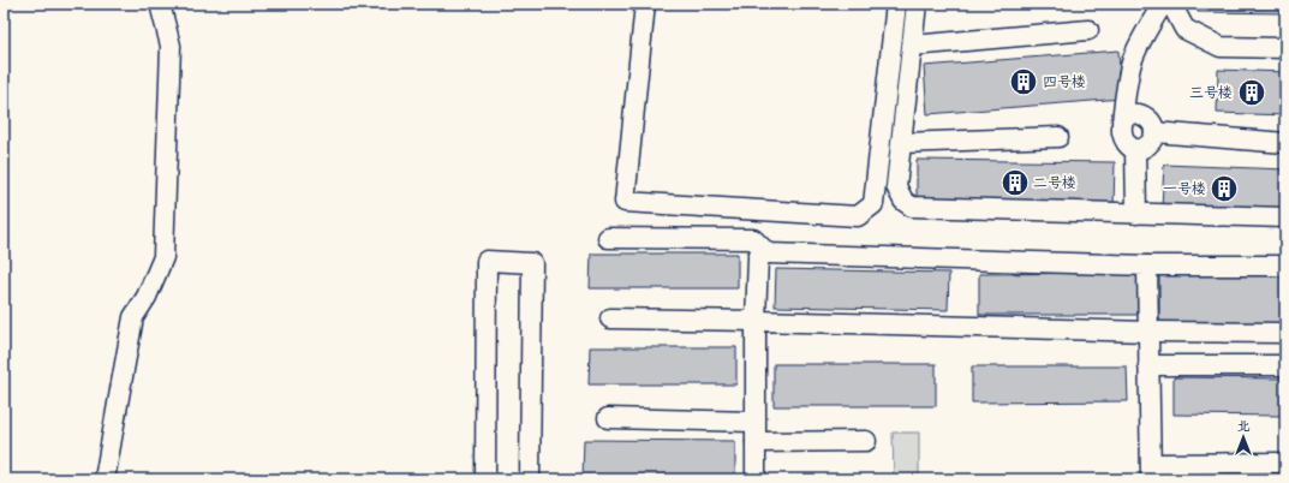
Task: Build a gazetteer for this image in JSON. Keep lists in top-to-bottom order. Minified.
{"places":{"building":["四号楼","三号楼","二号楼","一号楼"]},"north":"top"}
